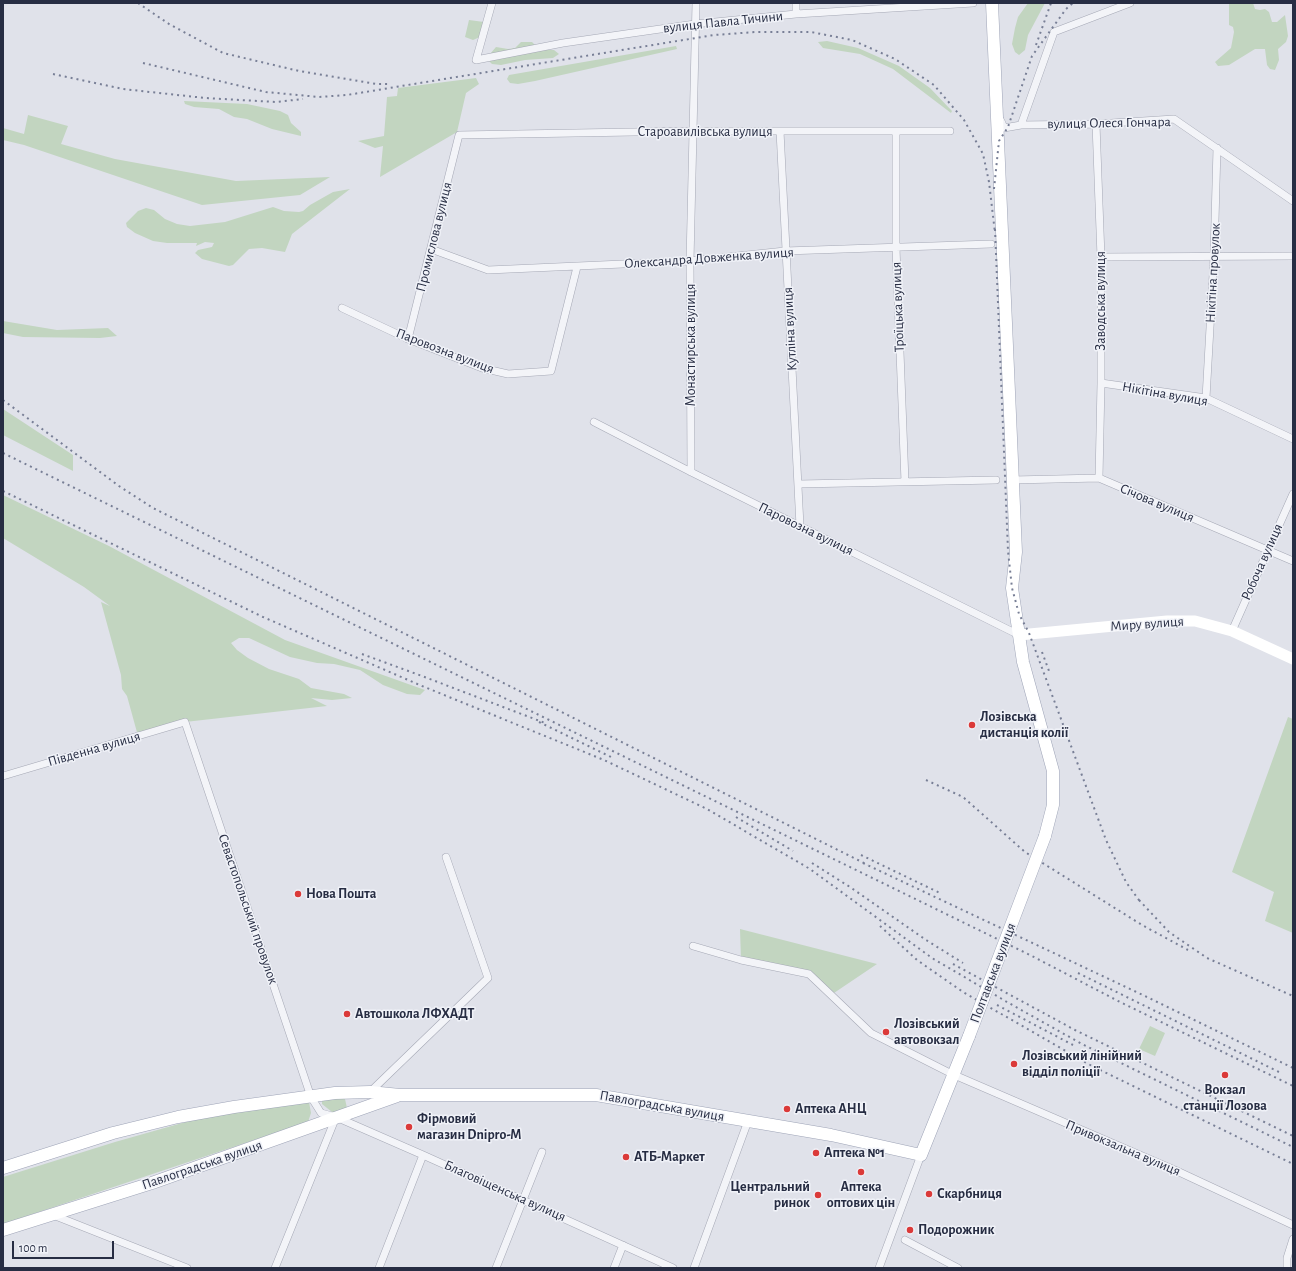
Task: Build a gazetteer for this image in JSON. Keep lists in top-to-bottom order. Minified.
{"streets":{"main road":["Миру вулиця","Полтавська вулиця","Павлоградська вулиця"],"street":["вулиця Павла Тичини","вулиця Олеся Гончара","Староавилівська вулиця","Промислова вулиця","Олександра Довженка вулиця","Нікітіна провулок","Заводська вулиця","Троїцька вулиця","Кутліна вулиця","Монастирська вулиця","Паровозна вулиця","Нікітіна вулиця","Січова вулиця","Робоча вулиця","Південна вулиця","Севастопольський провулок","Привокзальна вулиця","Благовіщенська вулиця"]},"crossings":[["вулиця Павла Тичини","Монастирська вулиця"],["вулиця Олеся Гончара","Нікітіна провулок"],["вулиця Олеся Гончара","Заводська вулиця"],["Староавилівська вулиця","Промислова вулиця"],["Староавилівська вулиця","Троїцька вулиця"],["Староавилівська вулиця","Кутліна вулиця"],["Староавилівська вулиця","Монастирська вулиця"],["Промислова вулиця","Олександра Довженка вулиця"],["Промислова вулиця","Паровозна вулиця"],["Олександра Довженка вулиця","Троїцька вулиця"],["Олександра Довженка вулиця","Кутліна вулиця"],["Олександра Довженка вулиця","Монастирська вулиця"],["Олександра Довженка вулиця","Паровозна вулиця"],["Нікітіна провулок","Нікітіна вулиця"],["Заводська вулиця","Нікітіна вулиця"],["Заводська вулиця","Січова вулиця"],["Кутліна вулиця","Паровозна вулиця"],["Монастирська вулиця","Паровозна вулиця"],["Паровозна вулиця","Миру вулиця"],["Паровозна вулиця","Полтавська вулиця"],["Січова вулиця","Робоча вулиця"],["Січова вулиця","Полтавська вулиця"],["Робоча вулиця","Миру вулиця"],["Миру вулиця","Полтавська вулиця"],["Південна вулиця","Севастопольський провулок"],["Севастопольський провулок","Павлоградська вулиця"],["Севастопольський провулок","Благовіщенська вулиця"],["Полтавська вулиця","Павлоградська вулиця"],["Полтавська вулиця","Привокзальна вулиця"],["Павлоградська вулиця","Благовіщенська вулиця"]],"places":["Лозівська дистанція колії","Нова Пошта","Автошкола ЛФХАДТ","Лозівський автовокзал","Лозівський лінійний відділ поліції","Вокзал станції Лозова","Аптека АНЦ","Фірмовий магазин Dnipro-M","Аптека №1","АТБ-Маркет","Аптека оптових цін","Скарбниця","Центральний ринок","Подорожник"],"scale_bar":"100 m"}
